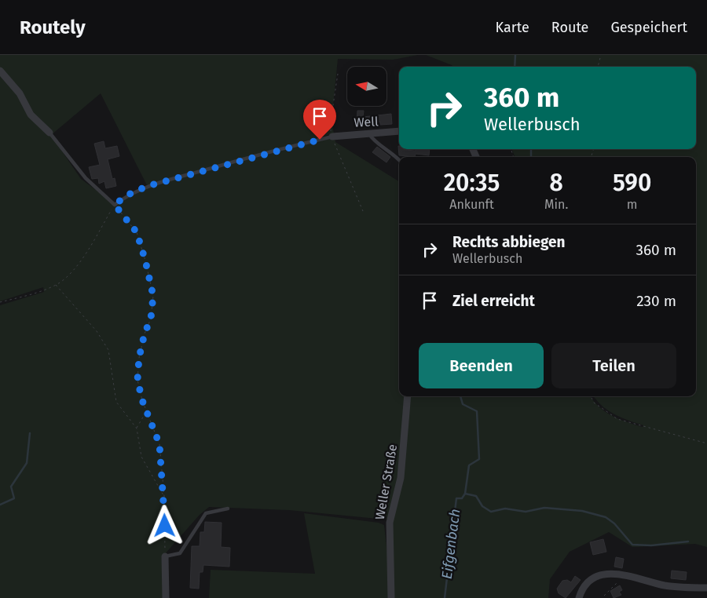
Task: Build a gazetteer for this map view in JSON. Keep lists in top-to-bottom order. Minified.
{"streets":{"street":["Well","Weller Straße"]},"water":["Eifgenbach"],"north":"left","page":{"header":"Routely","nav":["Karte","Route","Gespeichert"],"turn":["360 m","Wellerbusch"],"eta":["20:35","Ankunft","8","Min.","590","m"],"list":[{"name":"Rechts abbiegen","note":"Wellerbusch","value":"360 m"},{"name":"Ziel erreicht","value":"230 m"}],"buttons":["Beenden","Teilen"]}}
